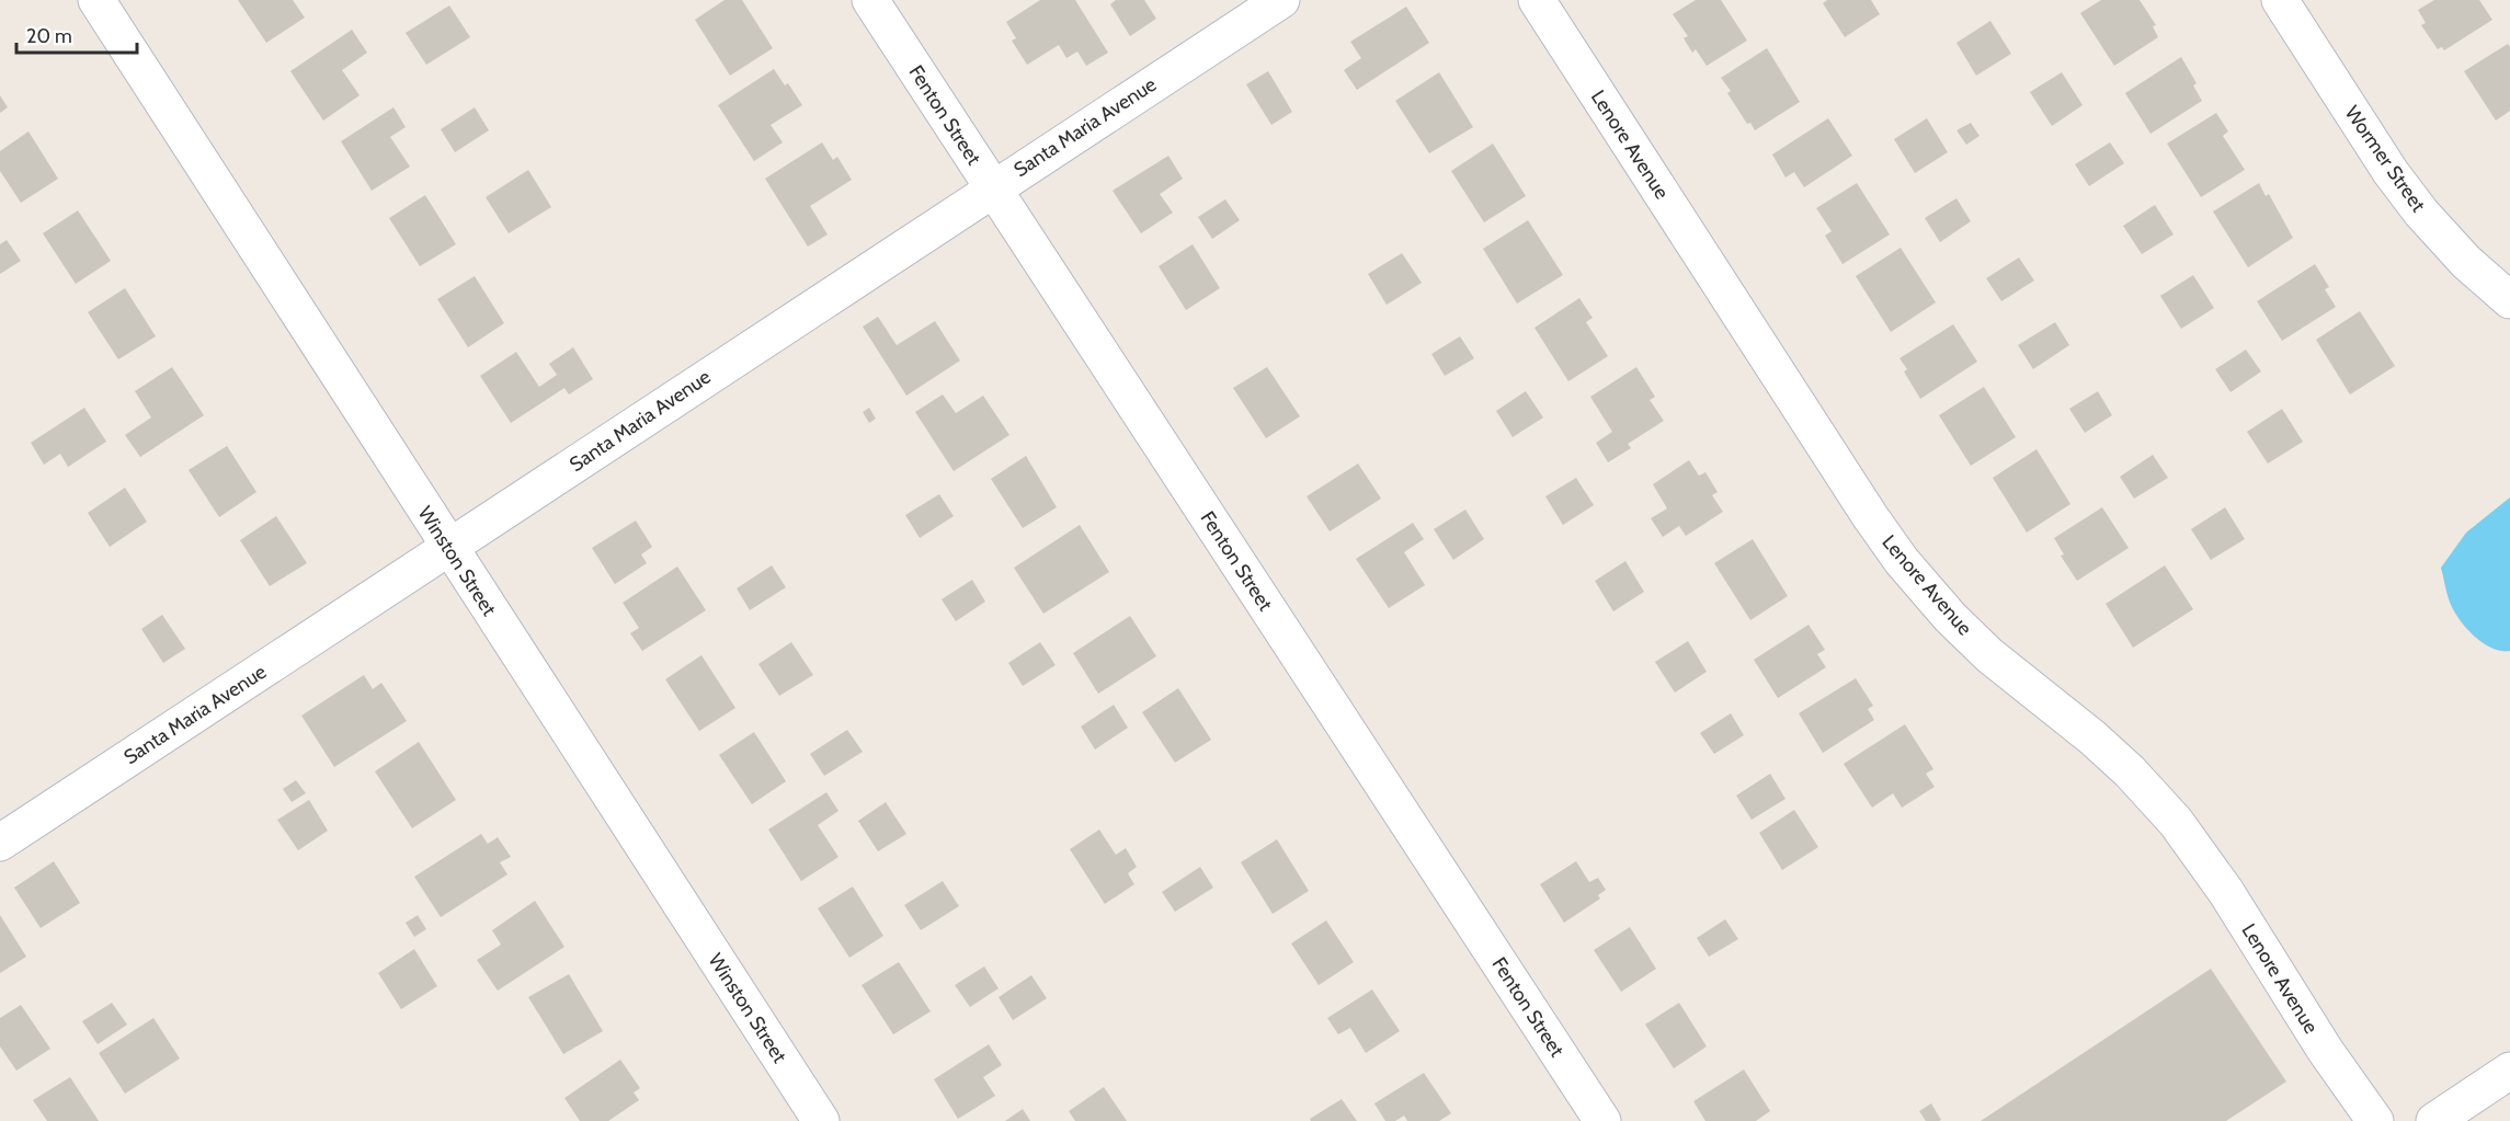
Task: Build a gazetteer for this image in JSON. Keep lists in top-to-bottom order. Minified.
{"streets":{"street":["Fenton Street","Santa Maria Avenue","Lenore Avenue","Wormer Street","Winston Street"]},"crossings":[["Fenton Street","Santa Maria Avenue"],["Santa Maria Avenue","Winston Street"]],"scale_bar":"20 m"}
